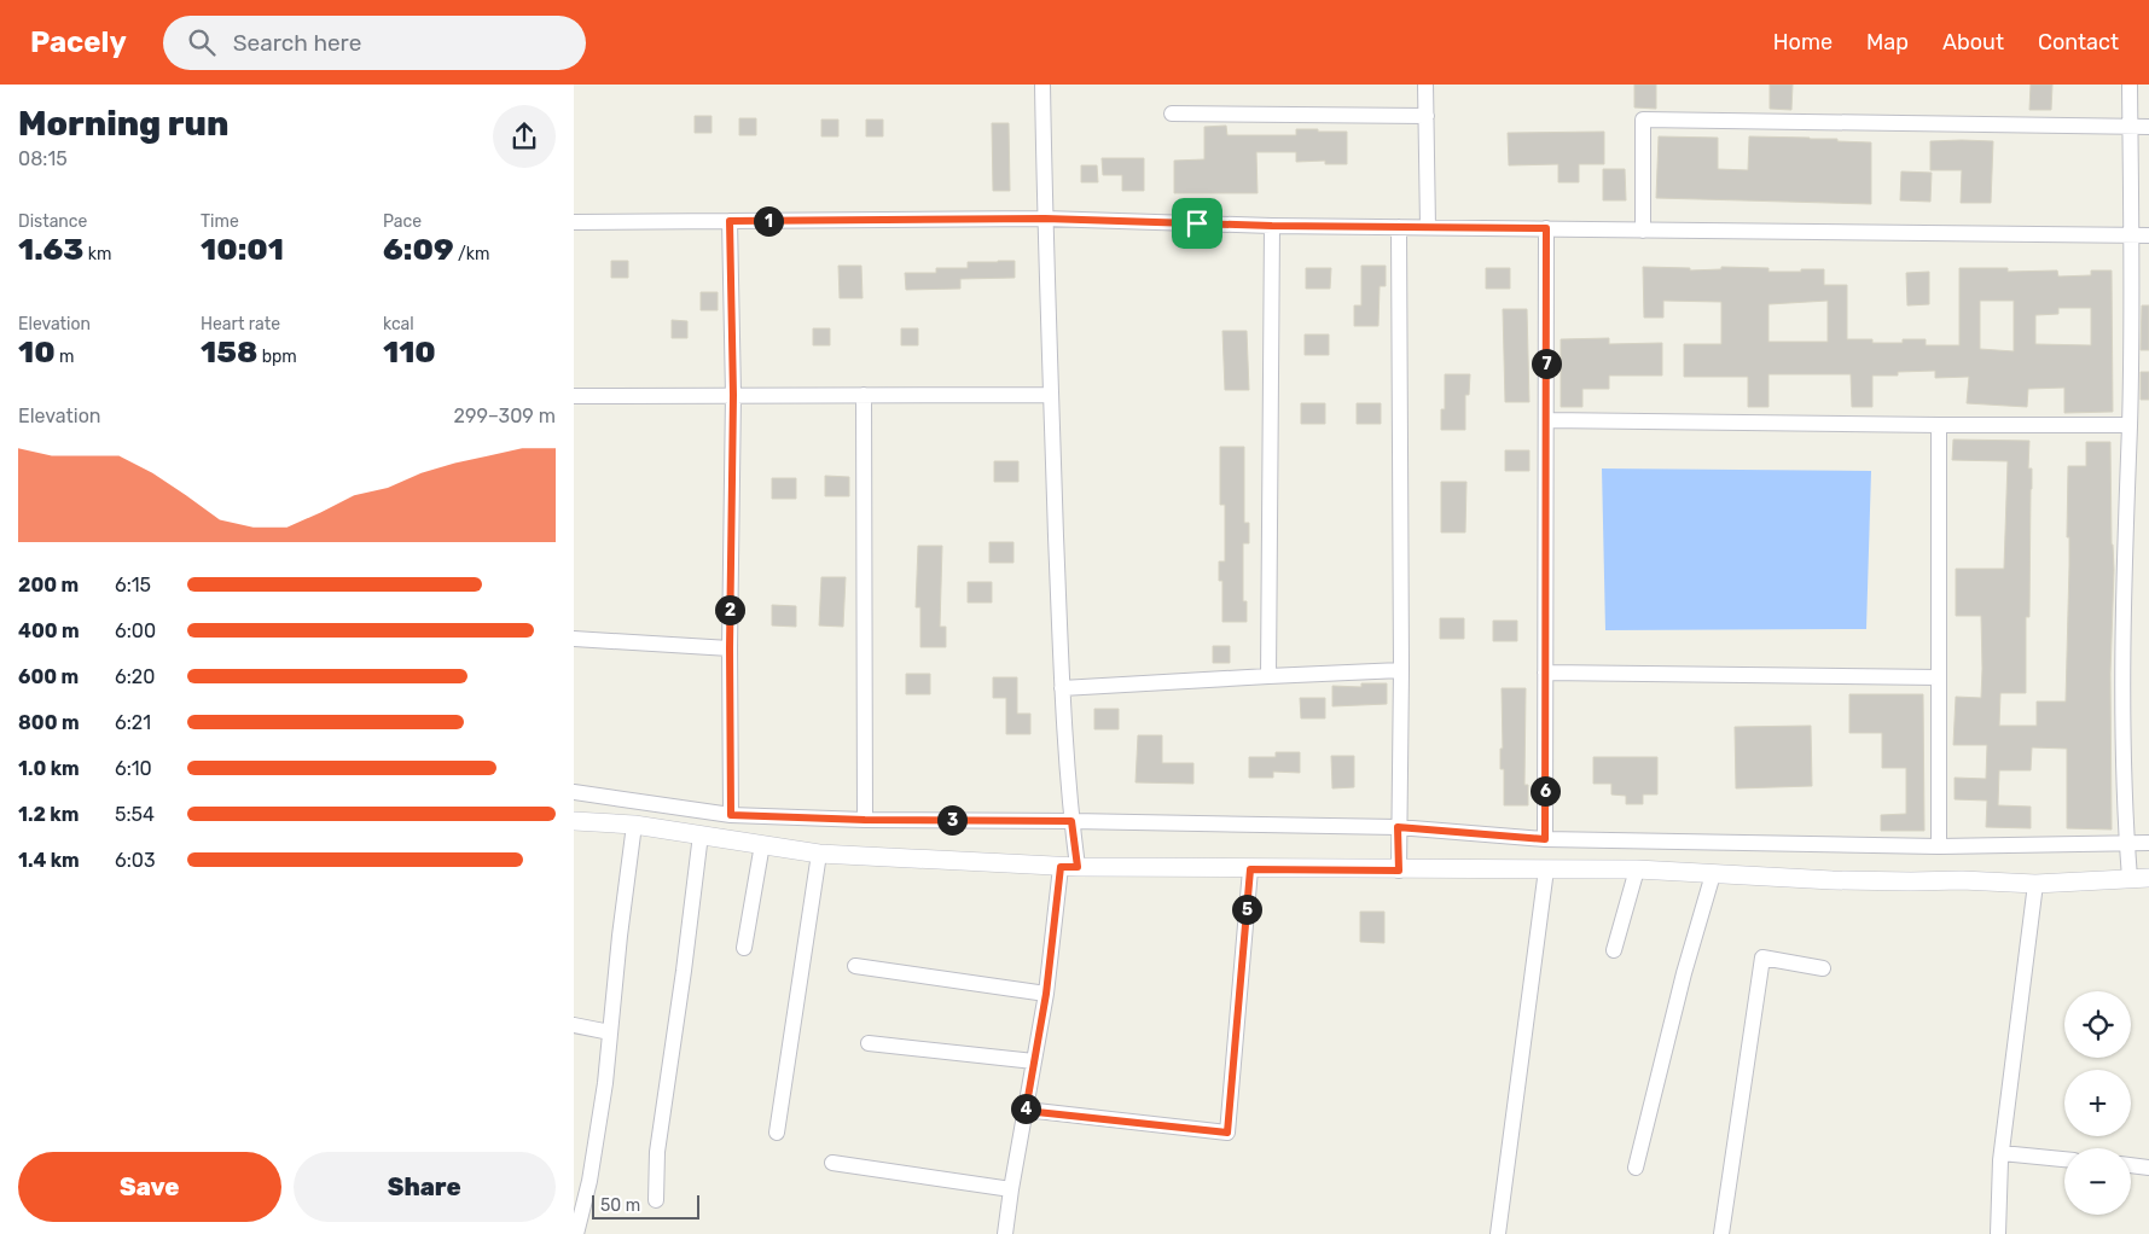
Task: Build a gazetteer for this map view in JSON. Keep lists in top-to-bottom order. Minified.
{"scale_bar":"50 m","page":{"header":"Pacely","search":"Search here","nav":["Home","Map","About","Contact"],"heading":["Morning run","08:15"],"stats":[["Distance","1.63 km"],["Time","10:01"],["Pace","6:09 /km"],["Elevation","10 m"],["Heart rate","158 bpm"],["kcal","110"]],"pins":["1","7","2","6","3","5","4"],"chart":["Elevation","299–309 m"],"list":[{"name":"200 m","note":"6:15"},{"name":"400 m","note":"6:00"},{"name":"600 m","note":"6:20"},{"name":"800 m","note":"6:21"},{"name":"1.0 km","note":"6:10"},{"name":"1.2 km","note":"5:54"},{"name":"1.4 km","note":"6:03"}],"map_buttons":["+","−"],"buttons":["Save","Share"],"scale":"50 m"}}
